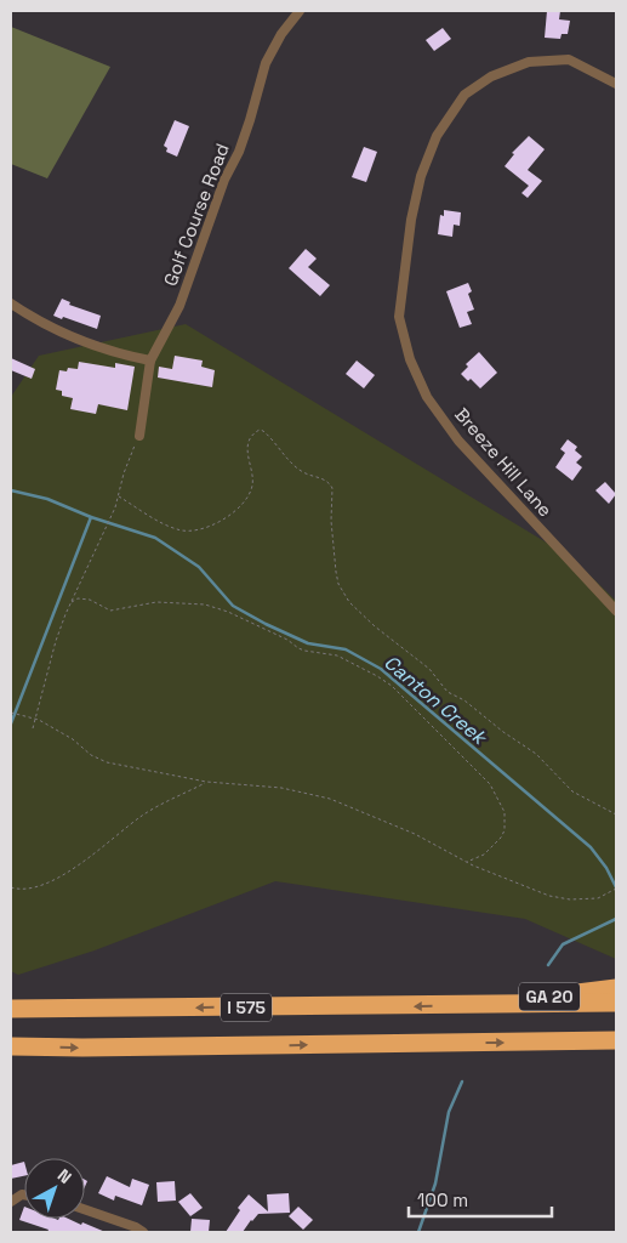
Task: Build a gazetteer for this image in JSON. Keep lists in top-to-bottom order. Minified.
{"streets":{"highway":["GA 20","I 575"],"street":["Golf Course Road","Breeze Hill Lane"]},"crossings":[["GA 20","I 575"]],"water":["Canton Creek"],"scale_bar":"100 m","north":"top right"}
